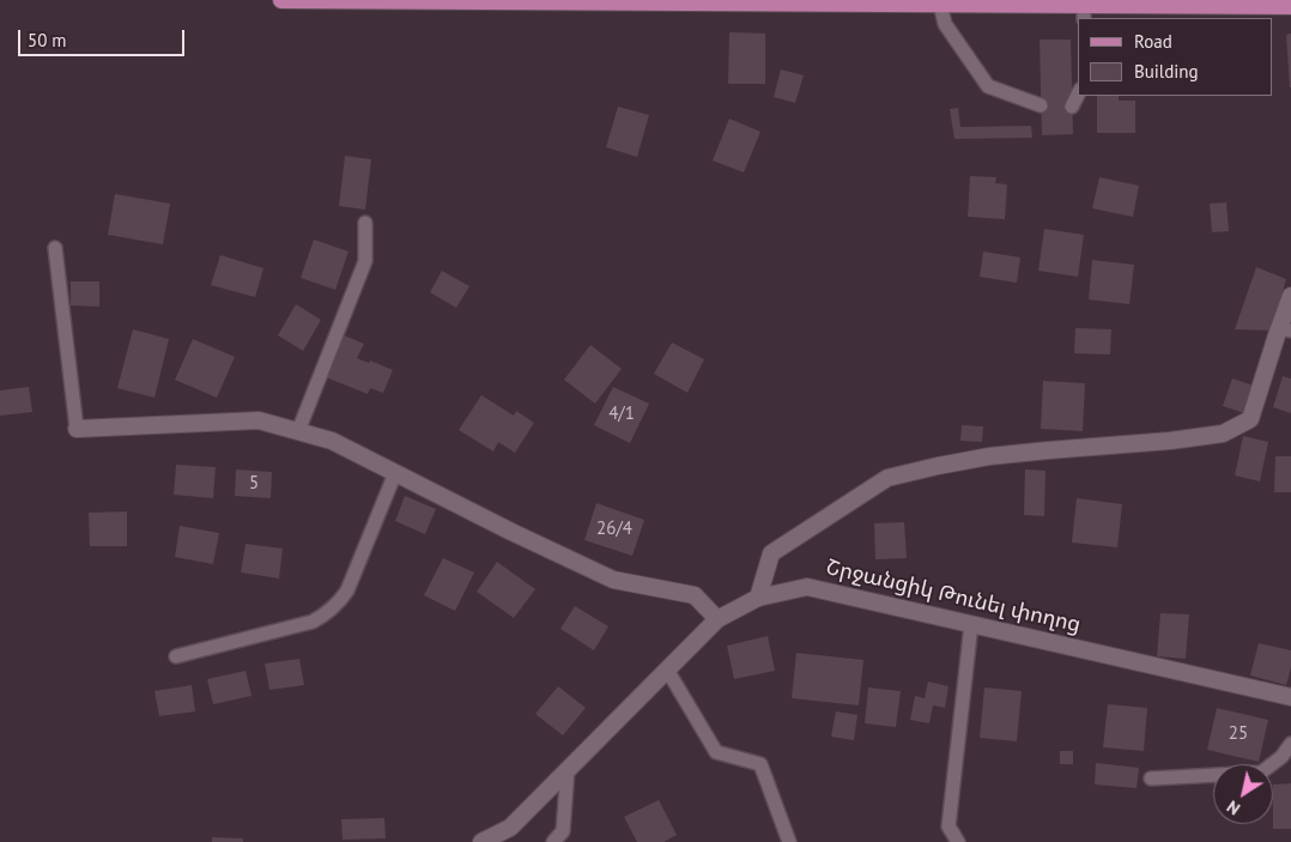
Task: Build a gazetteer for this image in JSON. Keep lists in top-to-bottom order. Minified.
{"streets":{"street":["Շրջանցիկ Թունել փողոց"]},"house_numbers":["4/1","5","26/4","25"],"legend":["Road","Building"],"scale_bar":"50 m","north":"bottom left"}
